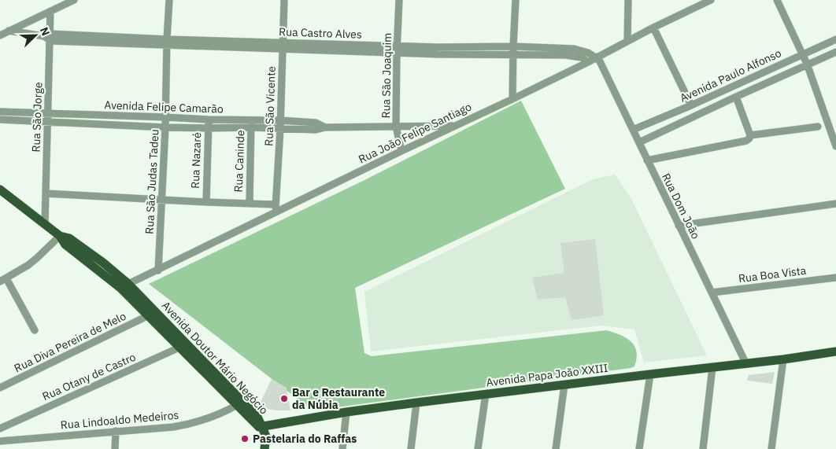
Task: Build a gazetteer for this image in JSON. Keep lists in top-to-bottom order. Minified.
{"streets":{"main road":["Avenida Doutor Mário Negócio","Avenida Papa João XXIII"],"street":["Rua Castro Alves","Rua São Joaquim","Avenida Paulo Alfonso","Rua São Vicente","Avenida Felipe Camarão","Rua São Jorge","Rua João Felipe Santiago","Rua Nazaré","Rua Caninde","Rua São Judas Tadeu","Rua Dom João","Rua Boa Vista","Rua Diva Pereira de Melo","Rua Otany de Castro","Rua Lindoaldo Medeiros"]},"crossings":[["Rua Castro Alves","Rua São Joaquim"],["Rua Castro Alves","Rua São Vicente"],["Rua Castro Alves","Rua São Jorge"],["Rua Castro Alves","Rua João Felipe Santiago"],["Rua Castro Alves","Rua São Judas Tadeu"],["Rua Castro Alves","Rua Dom João"],["Rua São Joaquim","Avenida Felipe Camarão"],["Rua São Joaquim","Rua João Felipe Santiago"],["Avenida Paulo Alfonso","Rua Dom João"],["Rua São Vicente","Avenida Felipe Camarão"],["Rua São Vicente","Rua João Felipe Santiago"],["Avenida Felipe Camarão","Rua São Jorge"],["Avenida Felipe Camarão","Rua João Felipe Santiago"],["Avenida Felipe Camarão","Rua Nazaré"],["Avenida Felipe Camarão","Rua Caninde"],["Avenida Felipe Camarão","Rua São Judas Tadeu"],["Rua São Jorge","Avenida Doutor Mário Negócio"],["Rua João Felipe Santiago","Rua São Judas Tadeu"],["Rua João Felipe Santiago","Rua Dom João"],["Rua João Felipe Santiago","Avenida Doutor Mário Negócio"],["Rua Dom João","Rua Boa Vista"],["Rua Dom João","Avenida Papa João XXIII"],["Rua Diva Pereira de Melo","Avenida Doutor Mário Negócio"],["Avenida Doutor Mário Negócio","Avenida Papa João XXIII"],["Avenida Doutor Mário Negócio","Rua Otany de Castro"],["Avenida Doutor Mário Negócio","Rua Lindoaldo Medeiros"]],"places":["Bar e Restaurante da Núbia","Pastelaria do Raffas"],"north":"top right"}
